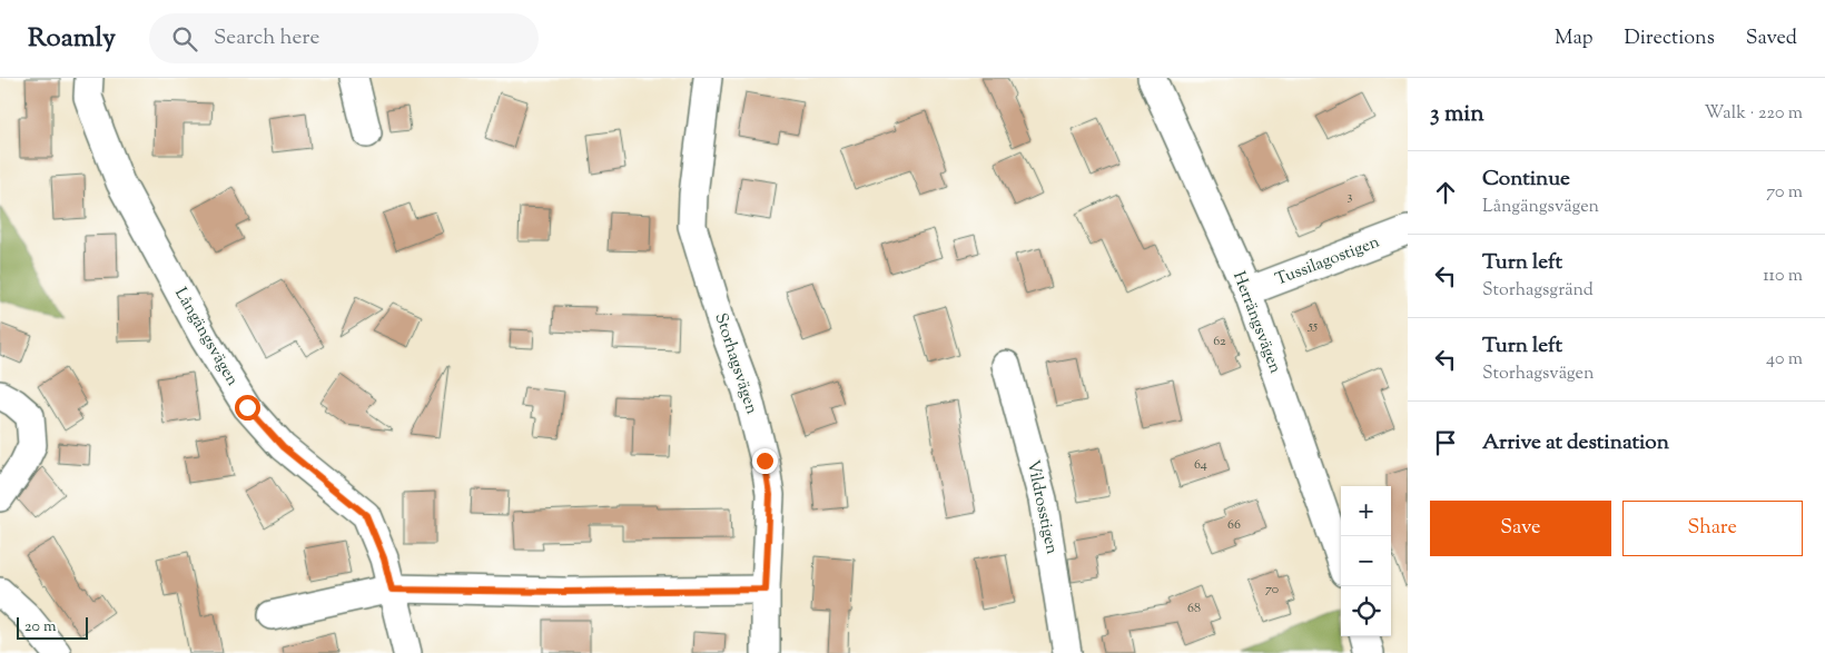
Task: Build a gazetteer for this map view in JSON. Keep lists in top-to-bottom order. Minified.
{"streets":{"street":["Tussilagostigen","Herrängsvägen","Långängsvägen","Storhagsvägen","Vildrosstigen"]},"crossings":[["Tussilagostigen","Herrängsvägen"]],"house_numbers":["3","55","62","64","66","70","68"],"scale_bar":"20 m","page":{"header":"Roamly","search":"Search here","nav":["Map","Directions","Saved"],"heading":["3 min","Walk · 220 m"],"list":[["Continue","Långängsvägen","70 m"],["Turn left","Storhagsgränd","110 m"],["Turn left","Storhagsvägen","40 m"],"Arrive at destination"],"buttons":["Save","Share"],"map_buttons":["+","−"],"scale":"20 m"}}
